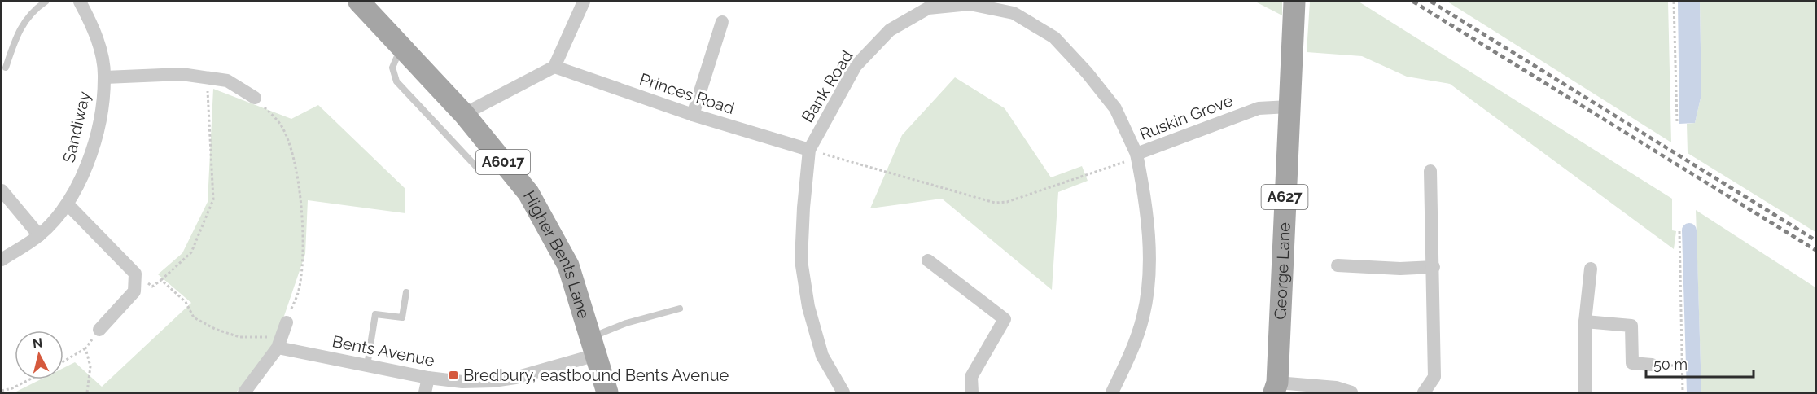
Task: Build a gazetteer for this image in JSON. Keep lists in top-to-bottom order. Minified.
{"streets":{"main road":["A6017","A627","Higher Bents Lane","George Lane"],"street":["Bank Road","Princes Road","Ruskin Grove","Sandiway","Bents Avenue"]},"crossings":[["Bank Road","Princes Road"],["Bank Road","Ruskin Grove"],["Ruskin Grove","George Lane"],["Higher Bents Lane","Bents Avenue"]],"places":{"transit":["Bredbury, eastbound Bents Avenue"]},"scale_bar":"50 m","north":"top"}
